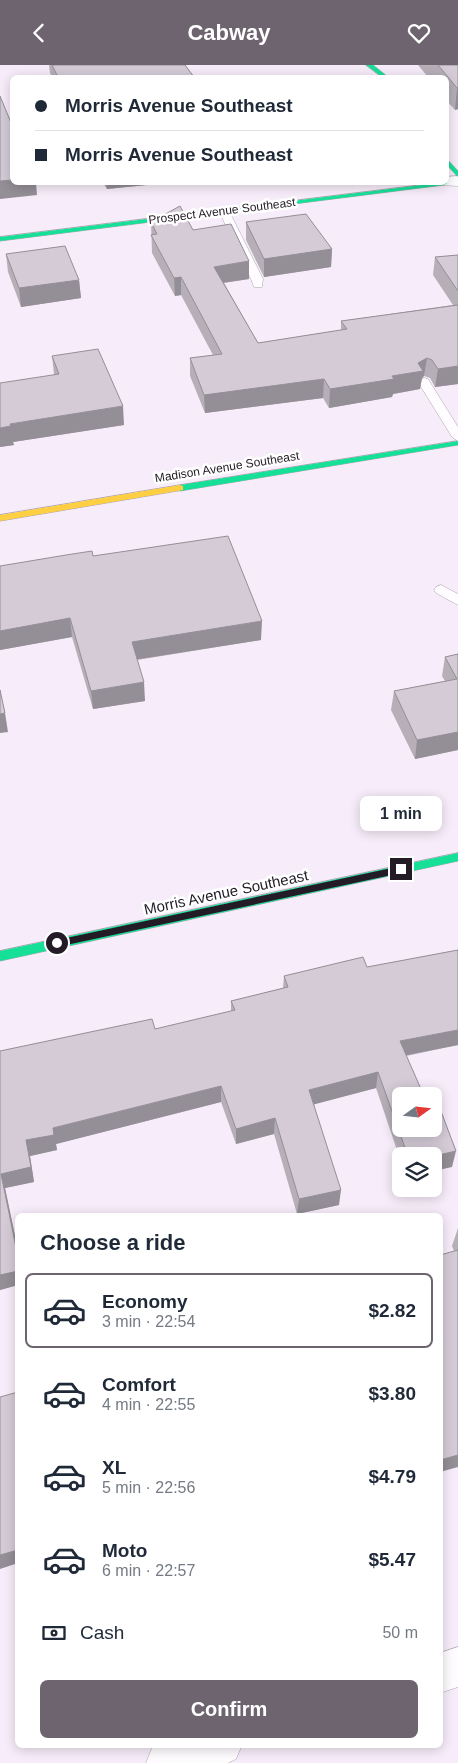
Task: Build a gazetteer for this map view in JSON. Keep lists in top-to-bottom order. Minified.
{"streets":{"street":["Prospect Avenue Southeast","Madison Avenue Southeast","Morris Avenue Southeast"]},"north":"right","page":{"header":"Cabway","banner":["Morris Avenue Southeast","Morris Avenue Southeast"],"bubble":"1 min","heading":"Choose a ride","list":[{"name":"Economy","note":"3 min · 22:54","value":"$2.82"},{"name":"Comfort","note":"4 min · 22:55","value":"$3.80"},{"name":"XL","note":"5 min · 22:56","value":"$4.79"},{"name":"Moto","note":"6 min · 22:57","value":"$5.47"}],"pay":["Cash","50 m"],"buttons":"Confirm"}}
